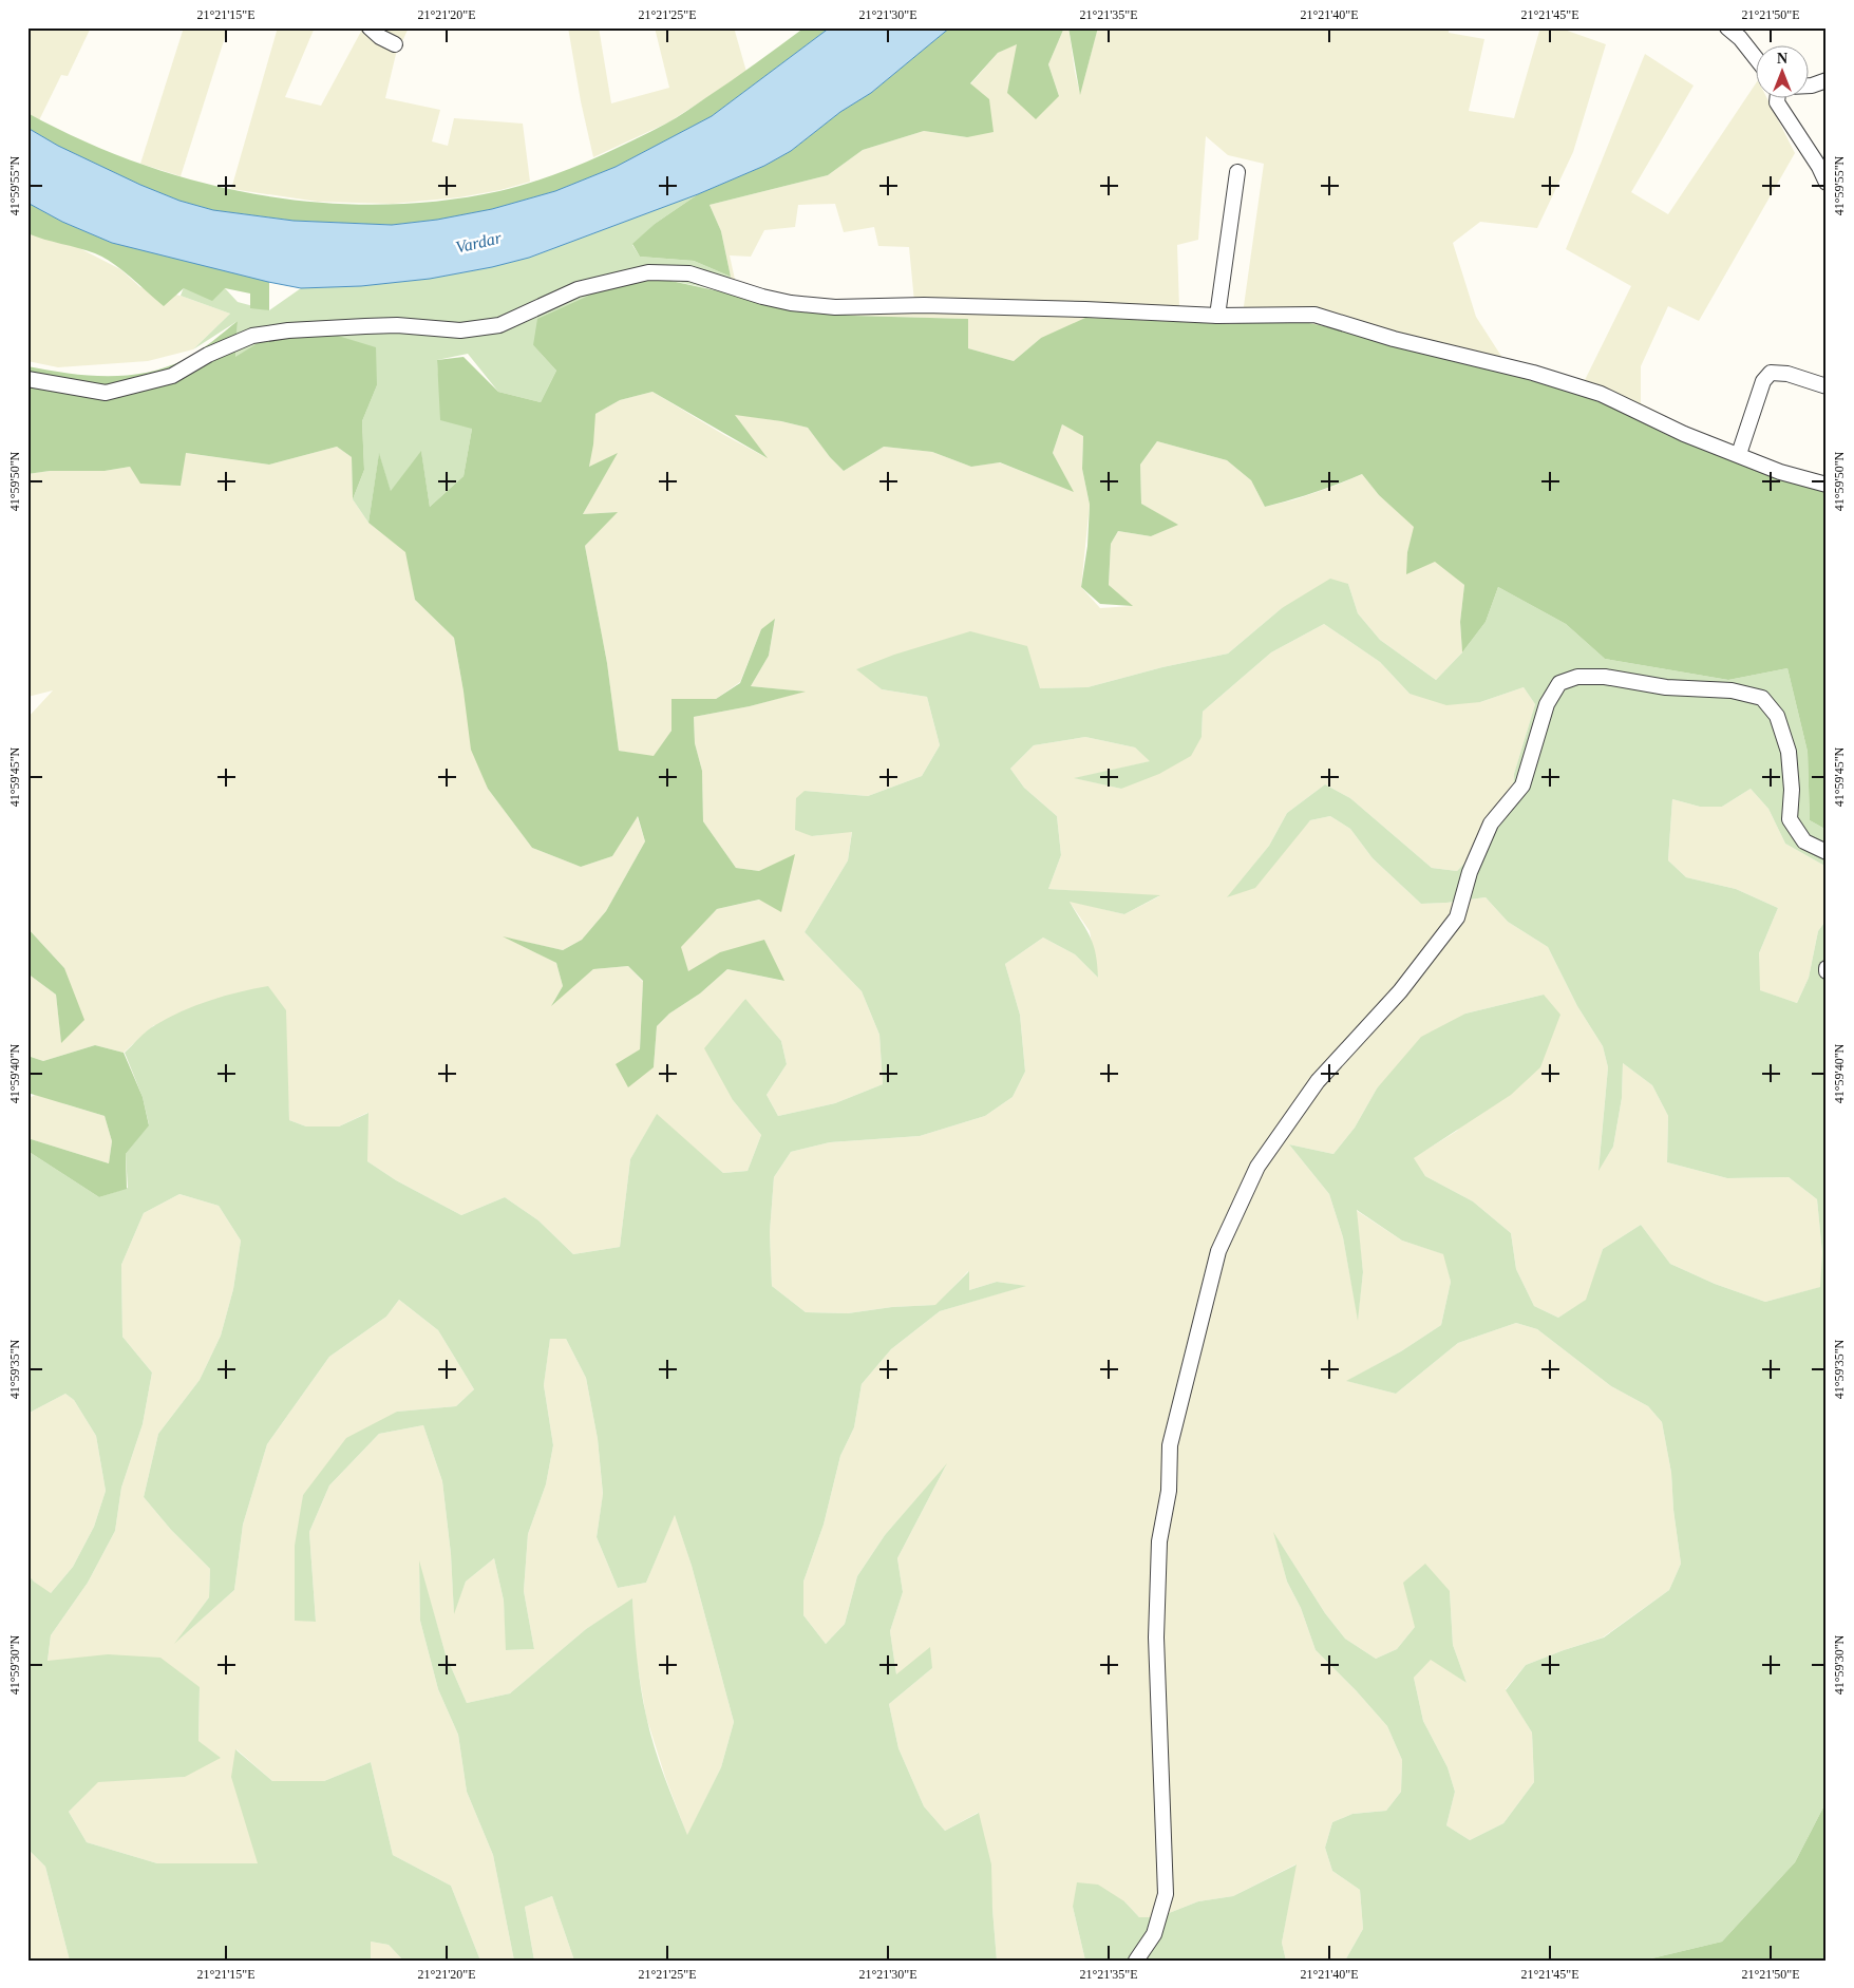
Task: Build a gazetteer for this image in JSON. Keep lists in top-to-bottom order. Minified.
{"water":["Vardar"],"north":"top","coordinates":["21°21'15\"E","21°21'20\"E","21°21'25\"E","21°21'30\"E","21°21'35\"E","21°21'40\"E","21°21'45\"E","21°21'50\"E","41°59'55\"N","41°59'50\"N","41°59'45\"N","41°59'40\"N","41°59'35\"N","41°59'30\"N"]}
